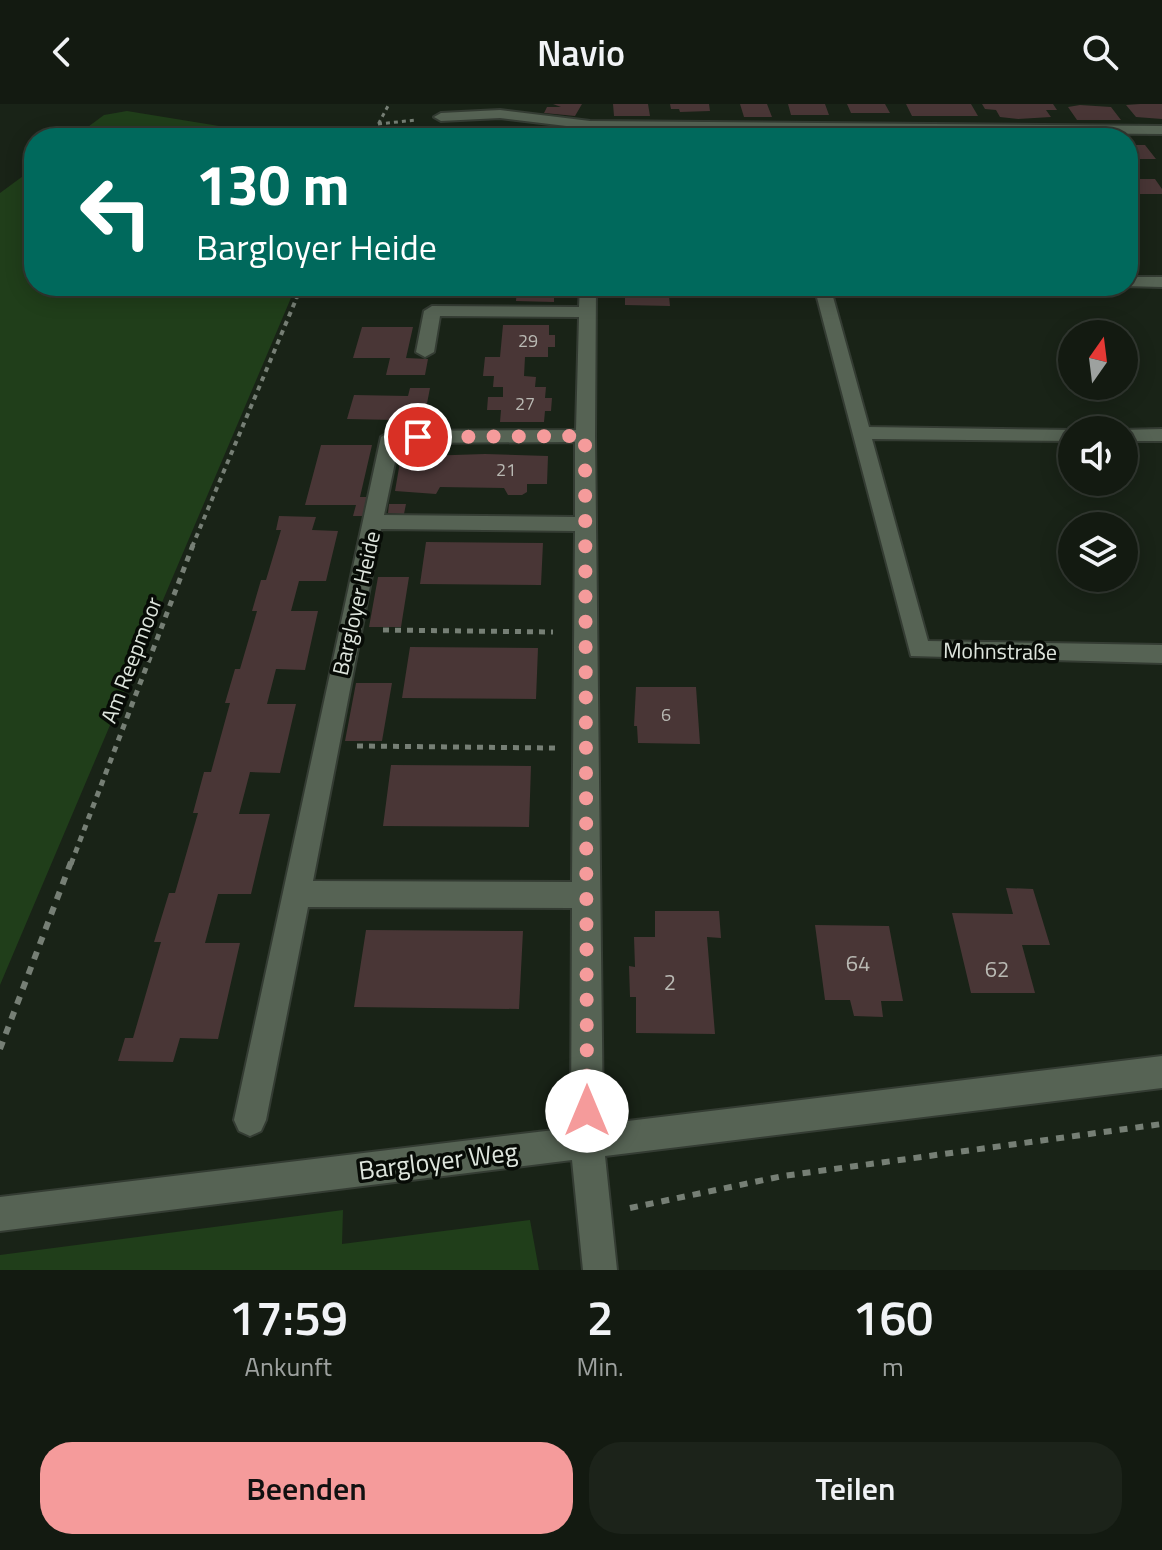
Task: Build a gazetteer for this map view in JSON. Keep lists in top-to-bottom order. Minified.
{"streets":{"street":["Bargloyer Heide","Mohnstraße","Bargloyer Weg"],"path":["Am Reepmoor"]},"house_numbers":["29","27","21","6","64","62","2"],"north":"top","page":{"header":"Navio","turn":["130 m","Bargloyer Heide"],"eta":["17:59","Ankunft","2","Min.","160","m"],"buttons":["Beenden","Teilen"]}}
